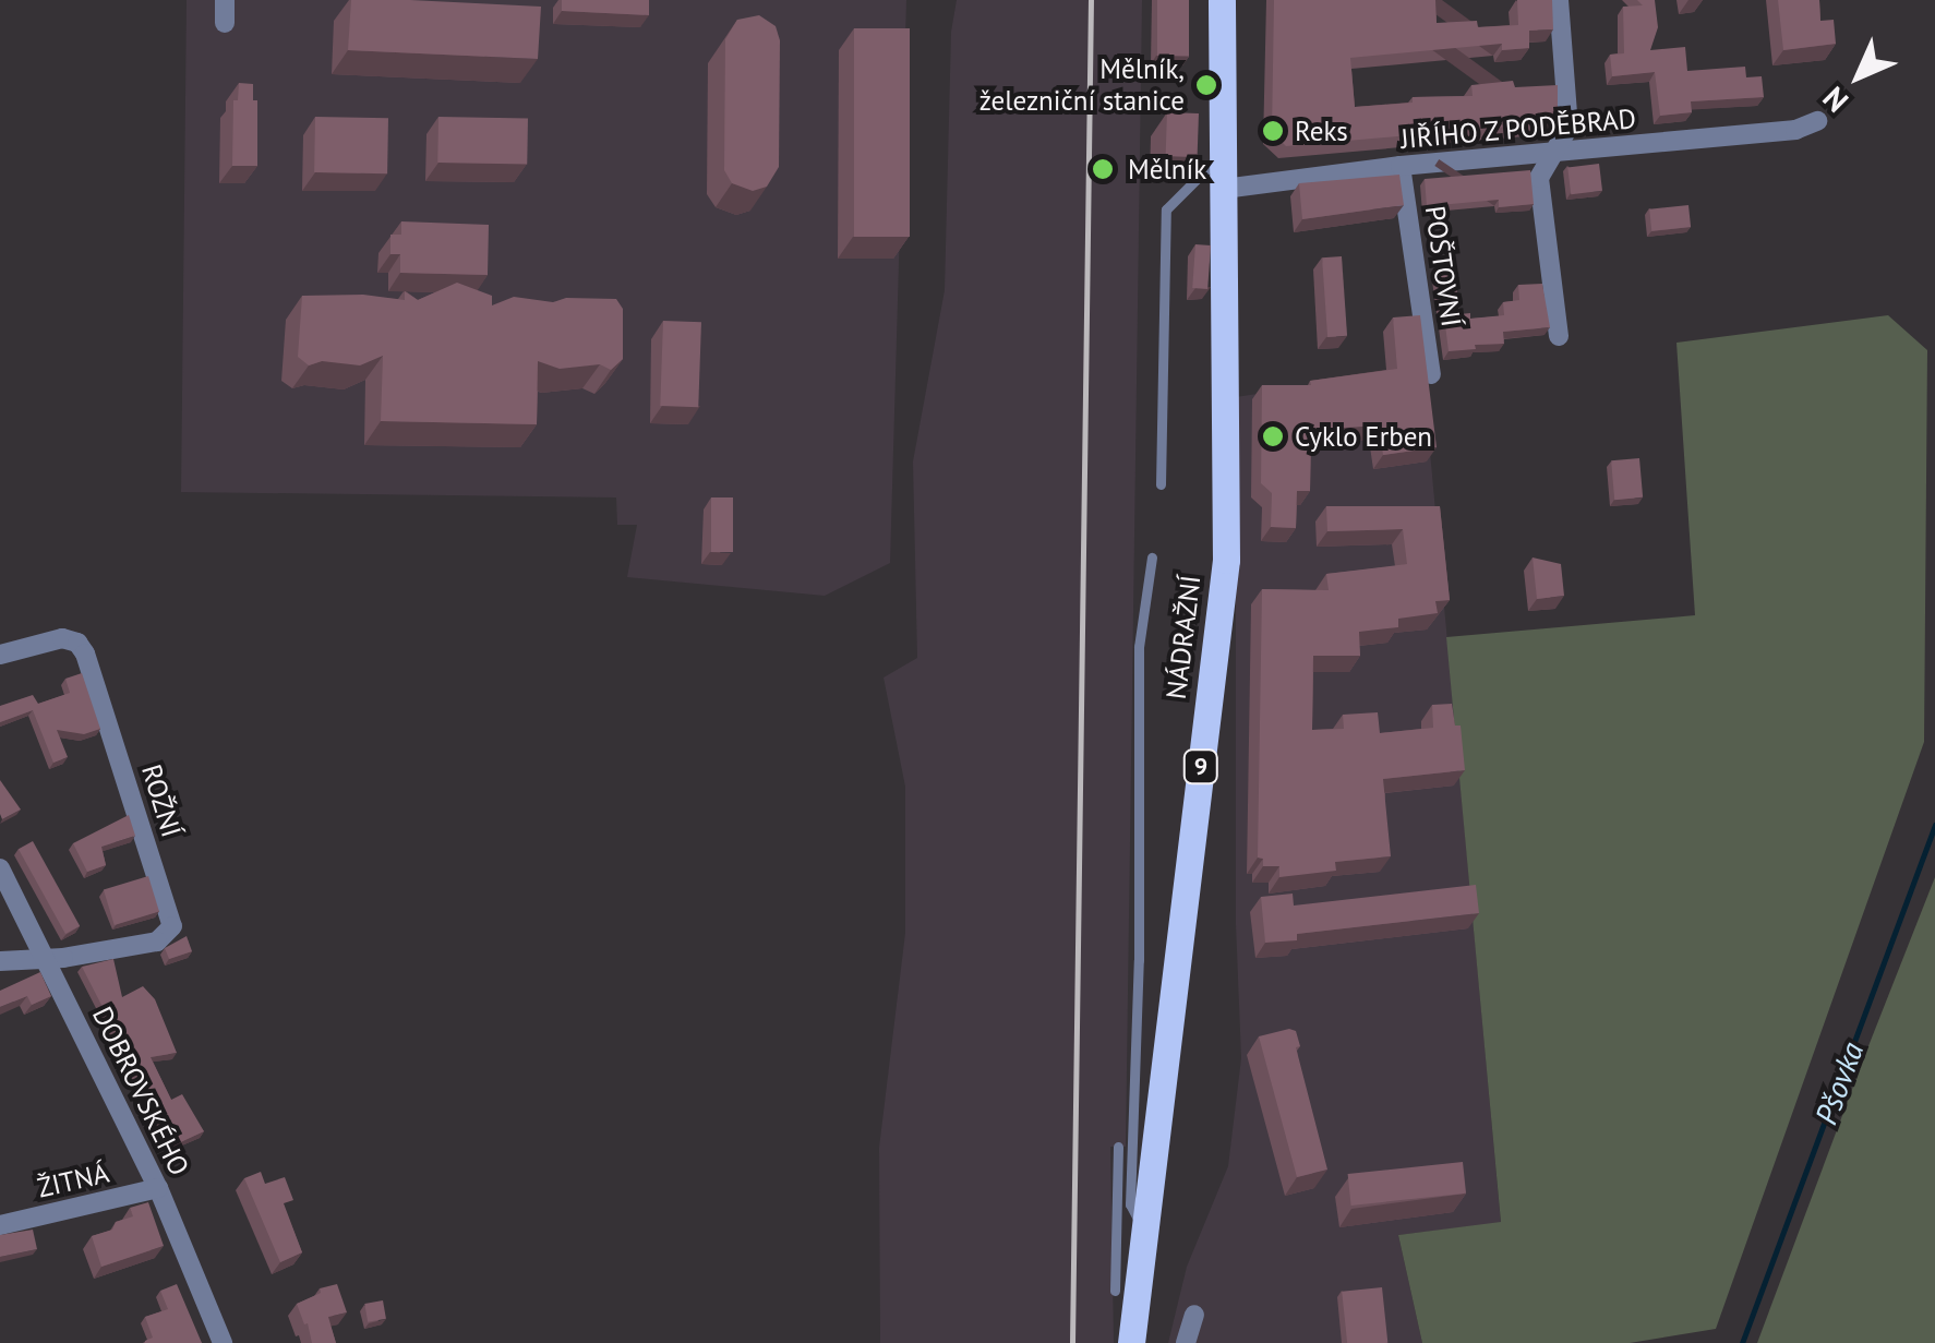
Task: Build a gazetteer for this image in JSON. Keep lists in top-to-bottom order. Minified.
{"streets":{"main road":["NÁDRAŽNÍ","9"],"street":["JIŘÍHO Z PODĚBRAD","POŠTOVNÍ","ROŽNÍ","DOBROVSKÉHO","ŽITNÁ"]},"crossings":[["JIŘÍHO Z PODĚBRAD","POŠTOVNÍ"],["JIŘÍHO Z PODĚBRAD","NÁDRAŽNÍ"],["ROŽNÍ","DOBROVSKÉHO"],["DOBROVSKÉHO","ŽITNÁ"]],"water":["Pšovka"],"places":["Mělník, železniční stanice","Reks","Mělník","Cyklo Erben"],"north":"bottom left"}
